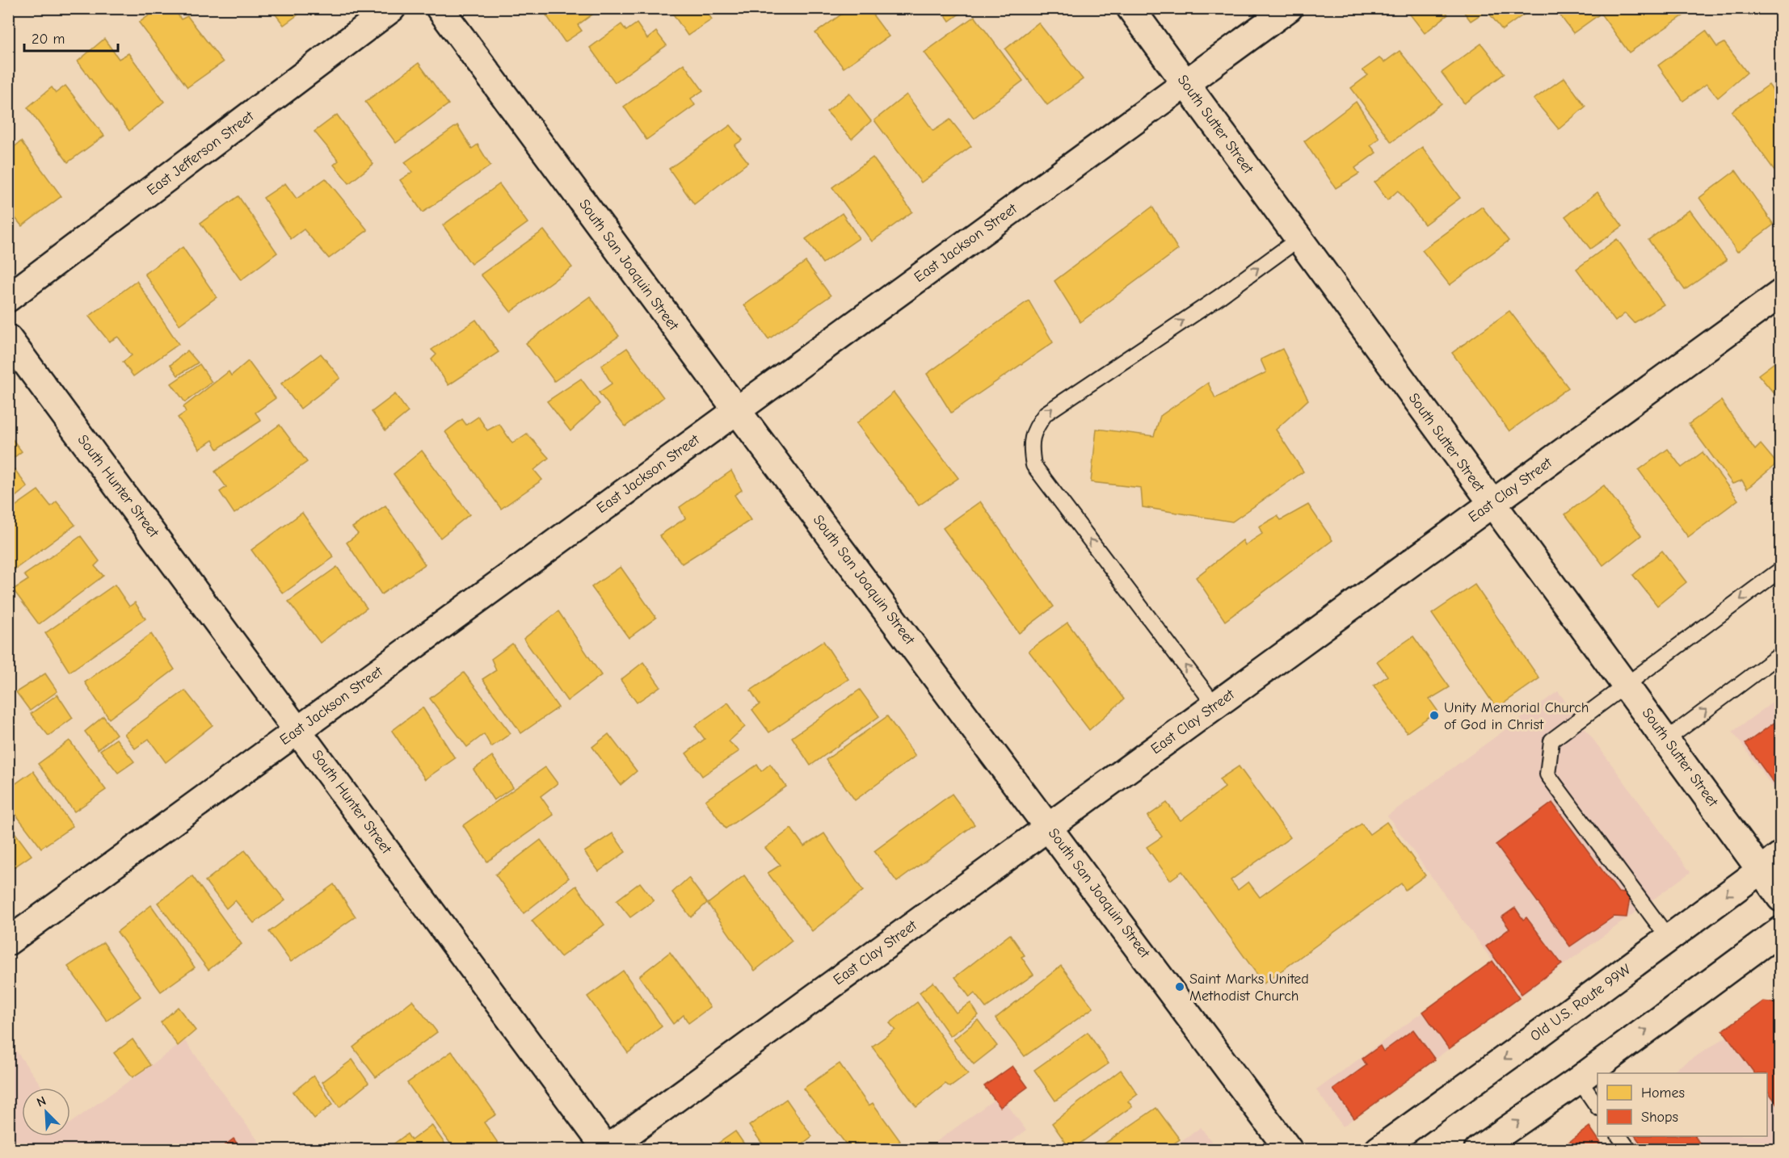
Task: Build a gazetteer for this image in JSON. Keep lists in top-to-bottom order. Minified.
{"streets":{"street":["South Sutter Street","East Jefferson Street","East Jackson Street","South San Joaquin Street","South Hunter Street","East Clay Street","Old U.S. Route 99W"]},"crossings":[["South Sutter Street","East Jackson Street"],["South Sutter Street","East Clay Street"],["South Sutter Street","Old U.S. Route 99W"],["East Jackson Street","South San Joaquin Street"],["East Jackson Street","South Hunter Street"],["South San Joaquin Street","East Clay Street"],["South Hunter Street","East Clay Street"]],"places":["Unity Memorial Church of God in Christ","Saint Marks United Methodist Church"],"legend":["Homes","Shops"],"scale_bar":"20 m","north":"top left"}
